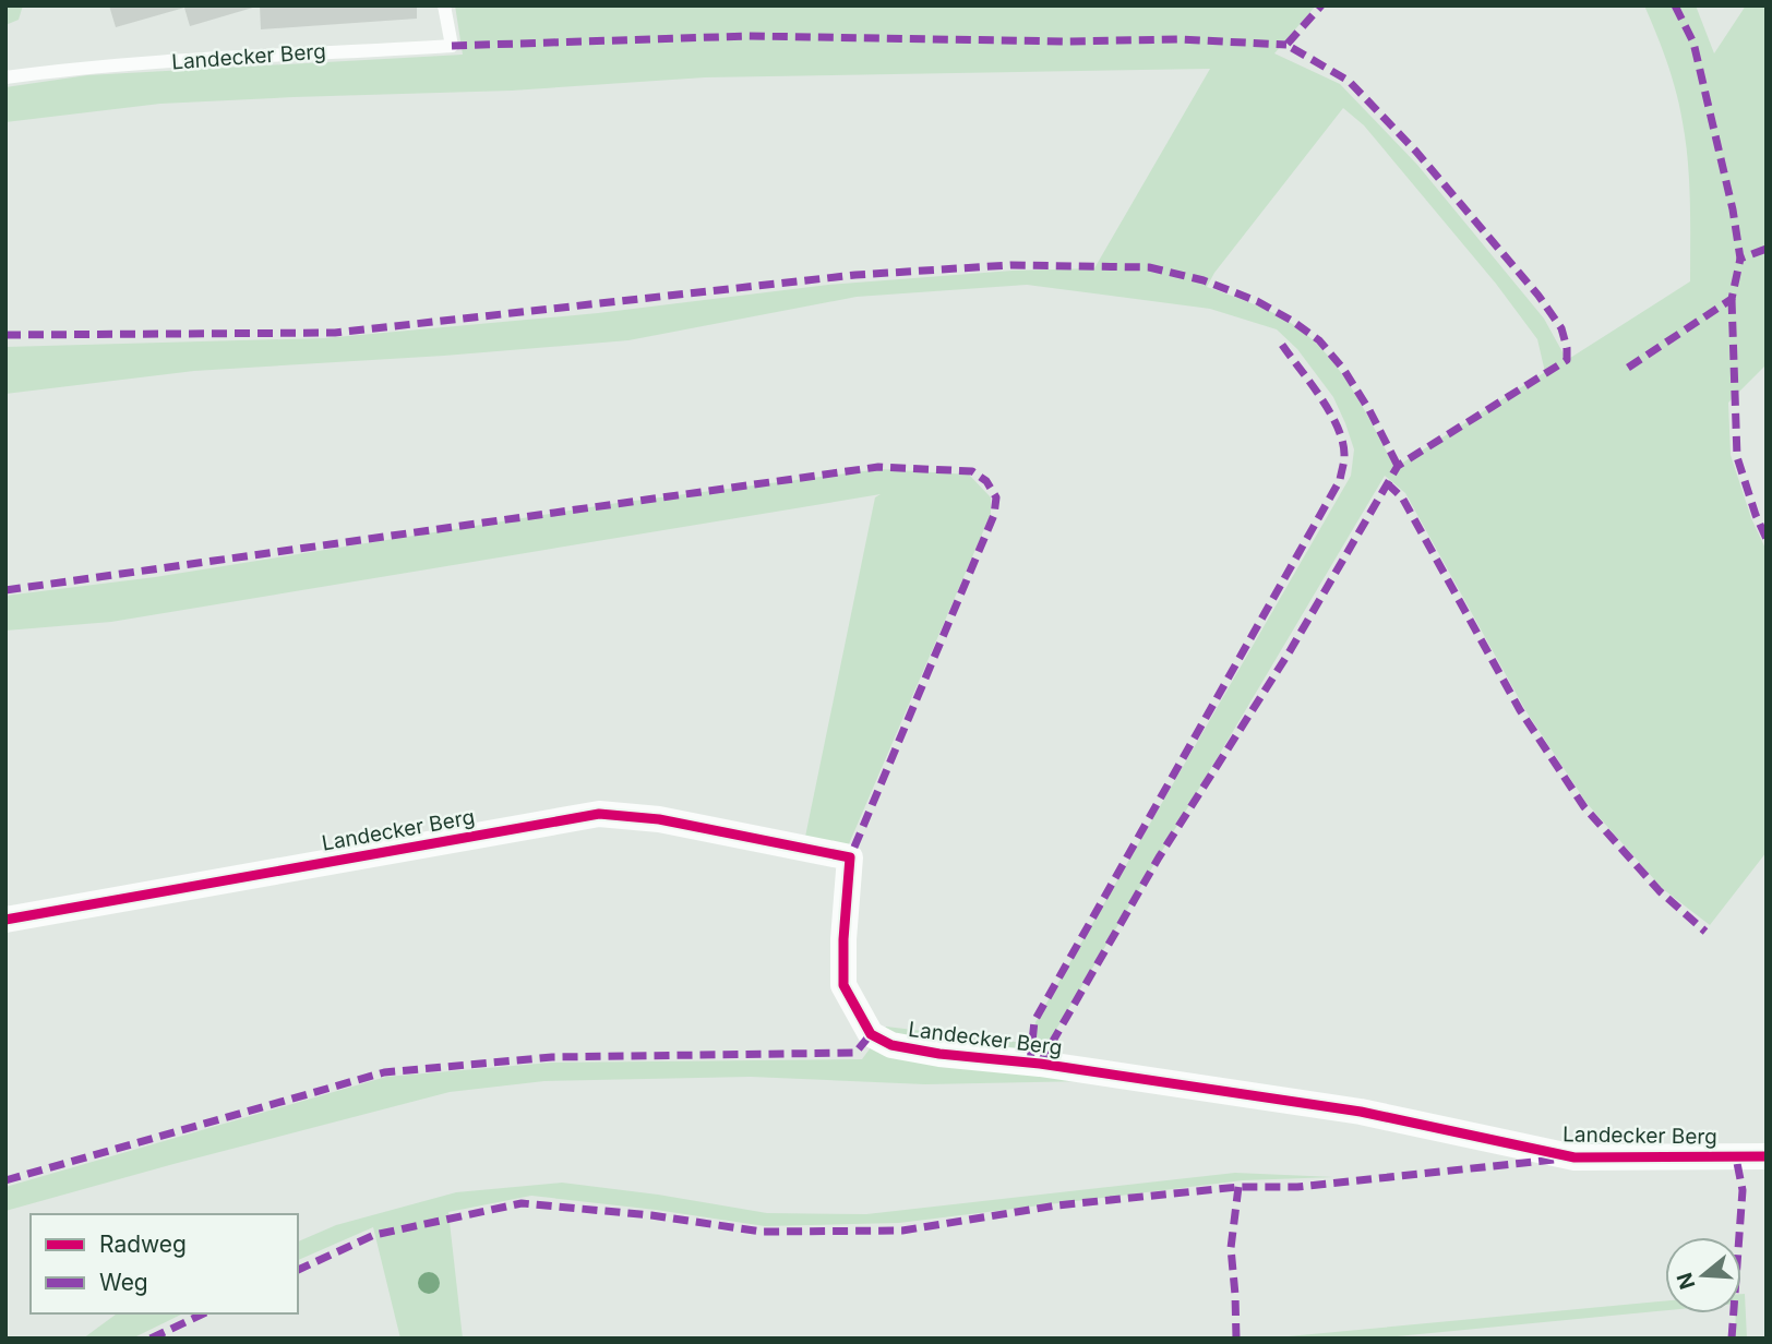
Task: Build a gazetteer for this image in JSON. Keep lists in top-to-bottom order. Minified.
{"streets":{"street":["Landecker Berg"]},"legend":["Radweg","Weg"],"north":"left"}
